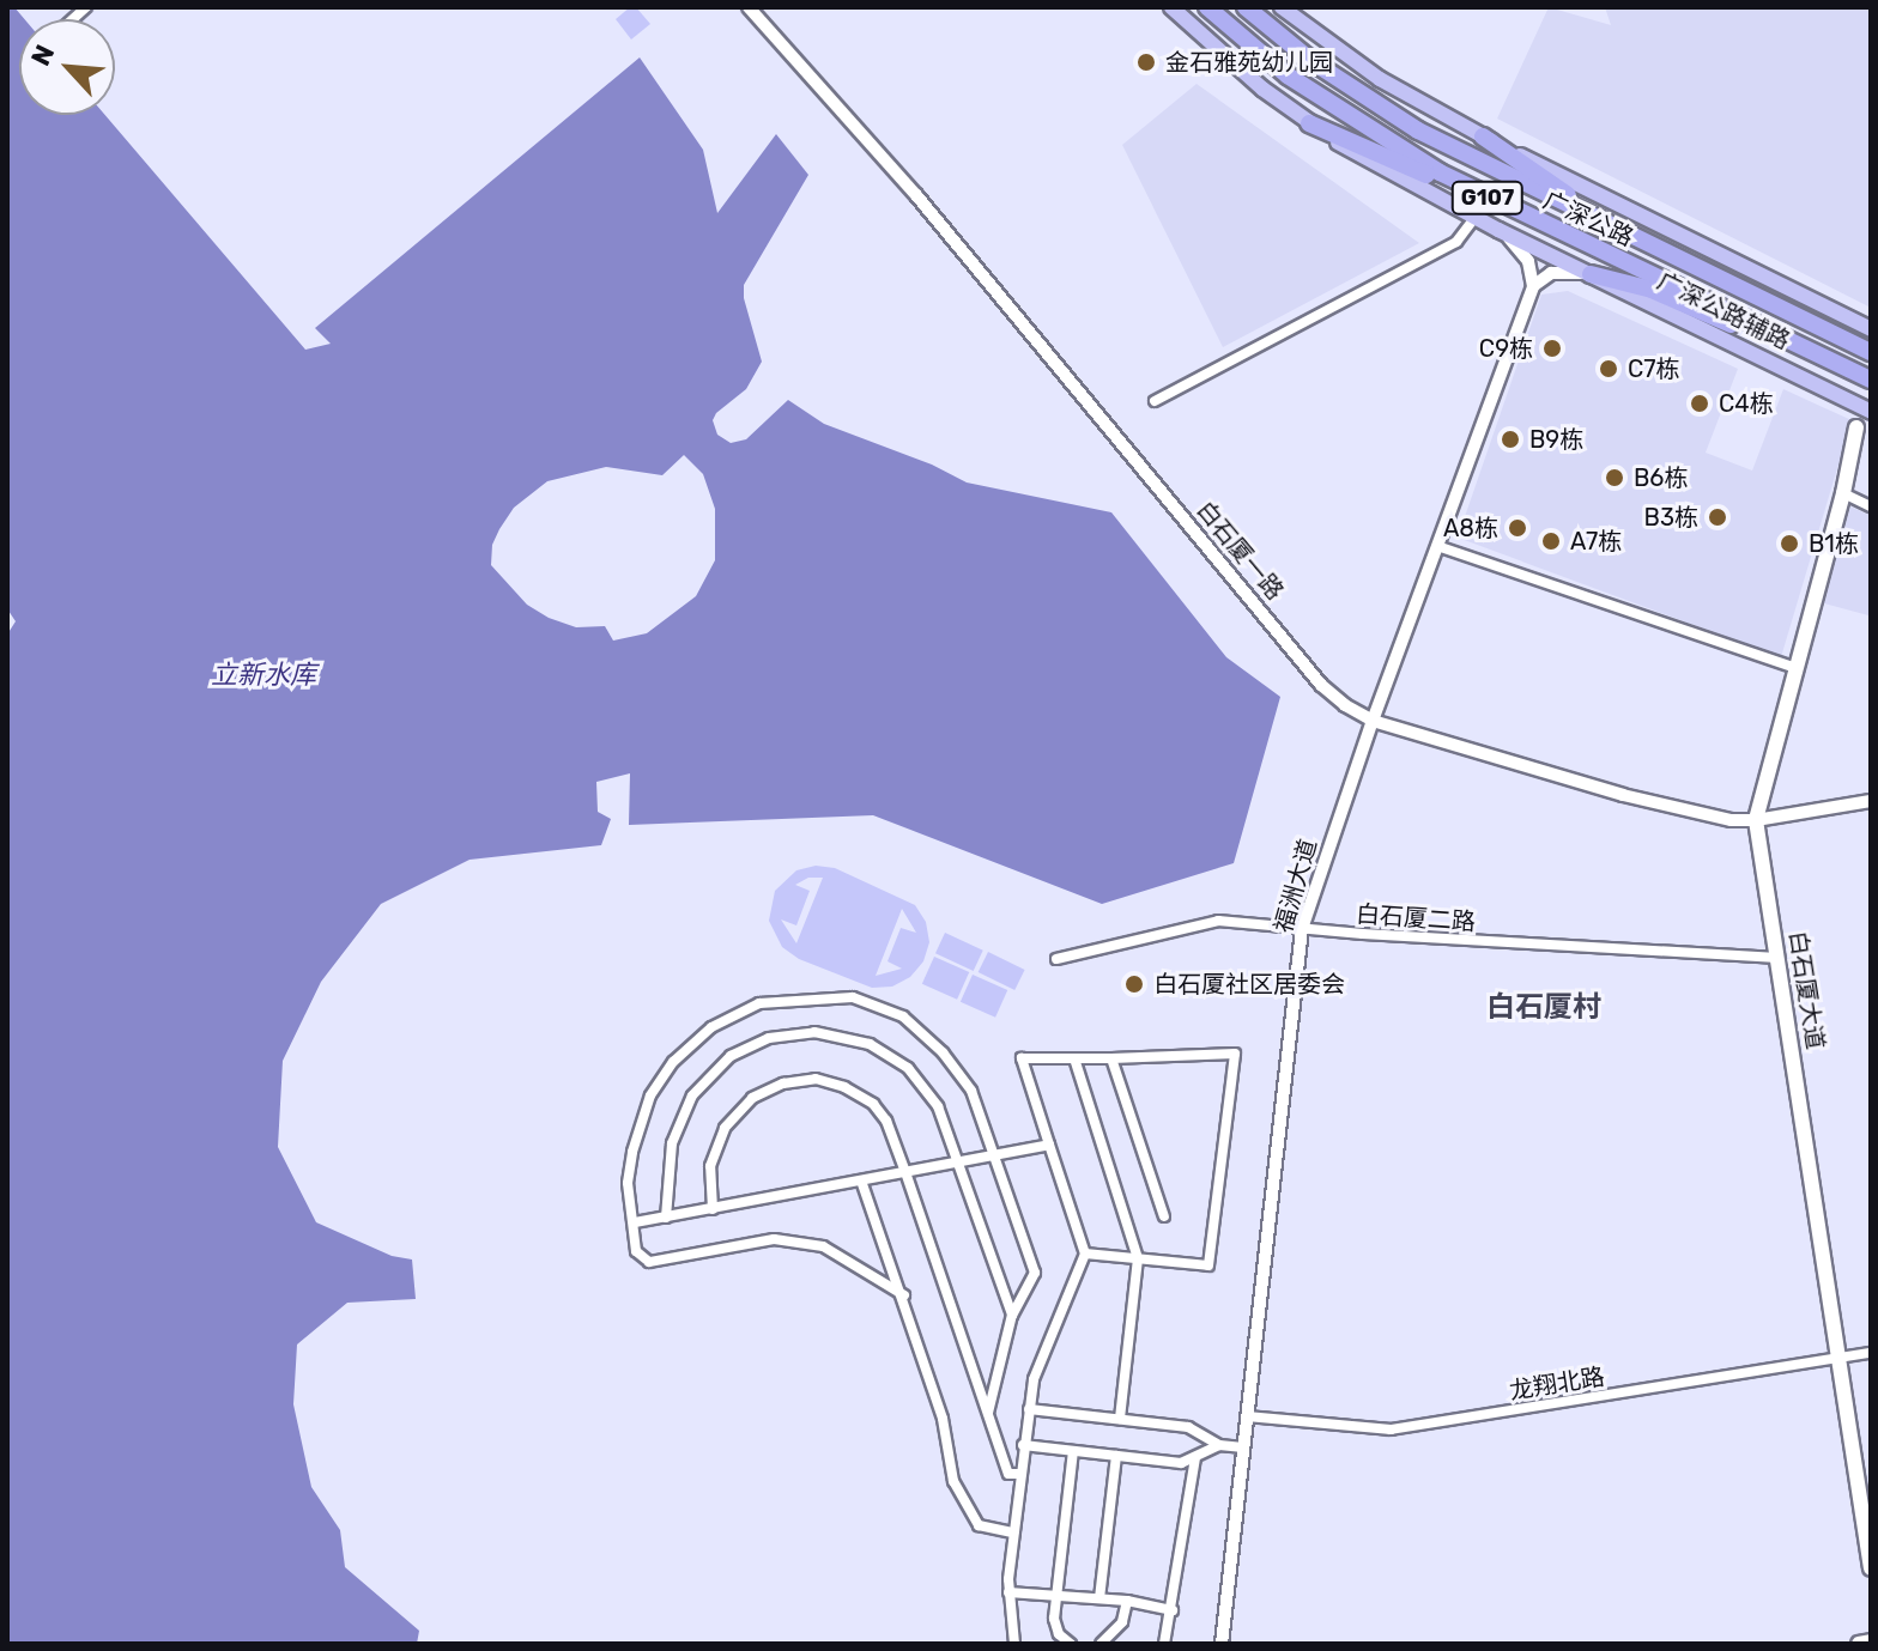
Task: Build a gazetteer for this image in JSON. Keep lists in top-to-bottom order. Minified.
{"streets":{"highway":["G107","广深公路"],"main road":["广深公路辅路","白石厦大道"],"street":["白石厦一路","福洲大道","白石厦二路","龙翔北路"]},"crossings":[["白石厦一路","福洲大道"],["白石厦一路","白石厦大道"],["福洲大道","白石厦二路"],["福洲大道","龙翔北路"],["白石厦二路","白石厦大道"],["白石厦大道","龙翔北路"]],"districts":["白石厦村"],"water":["立新水库"],"places":["金石雅苑幼儿园","C9栋","C7栋","C4栋","B9栋","B6栋","B3栋","A8栋","A7栋","B1栋","白石厦社区居委会"],"north":"top left"}
